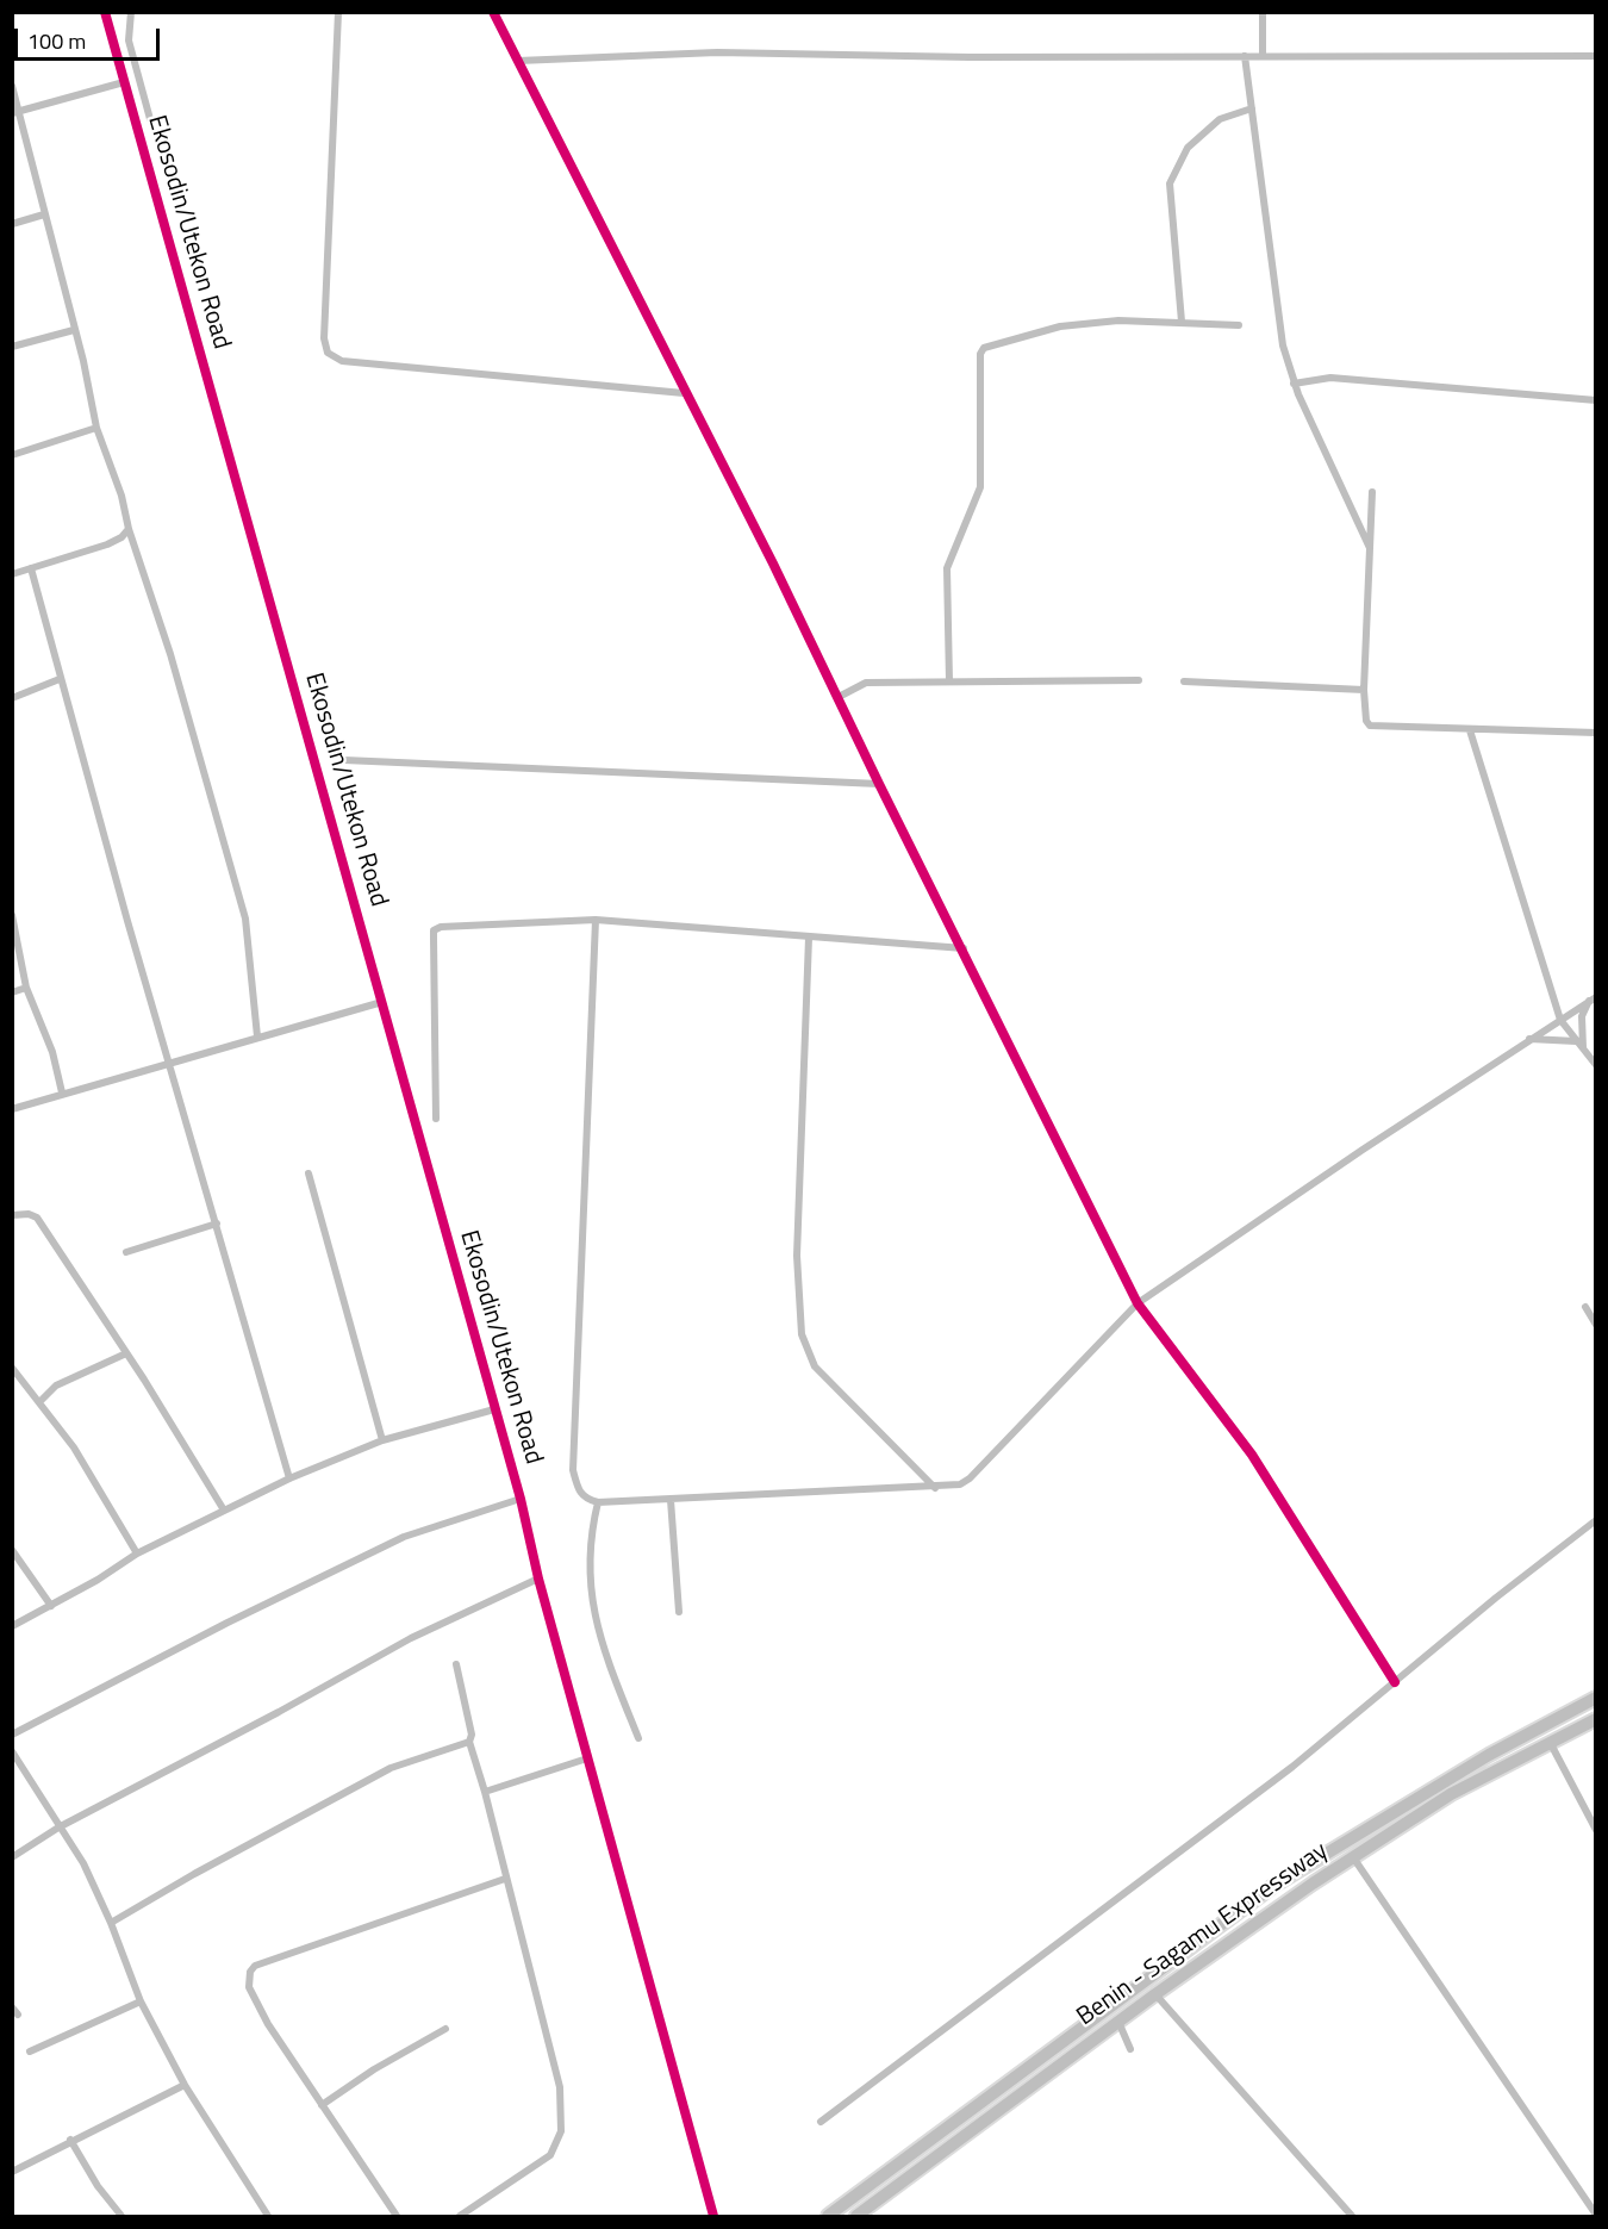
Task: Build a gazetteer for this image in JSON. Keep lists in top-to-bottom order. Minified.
{"streets":{"highway":["Benin - Sagamu Expressway"],"street":["Ekosodin/Utekon Road"]},"scale_bar":"100 m"}
